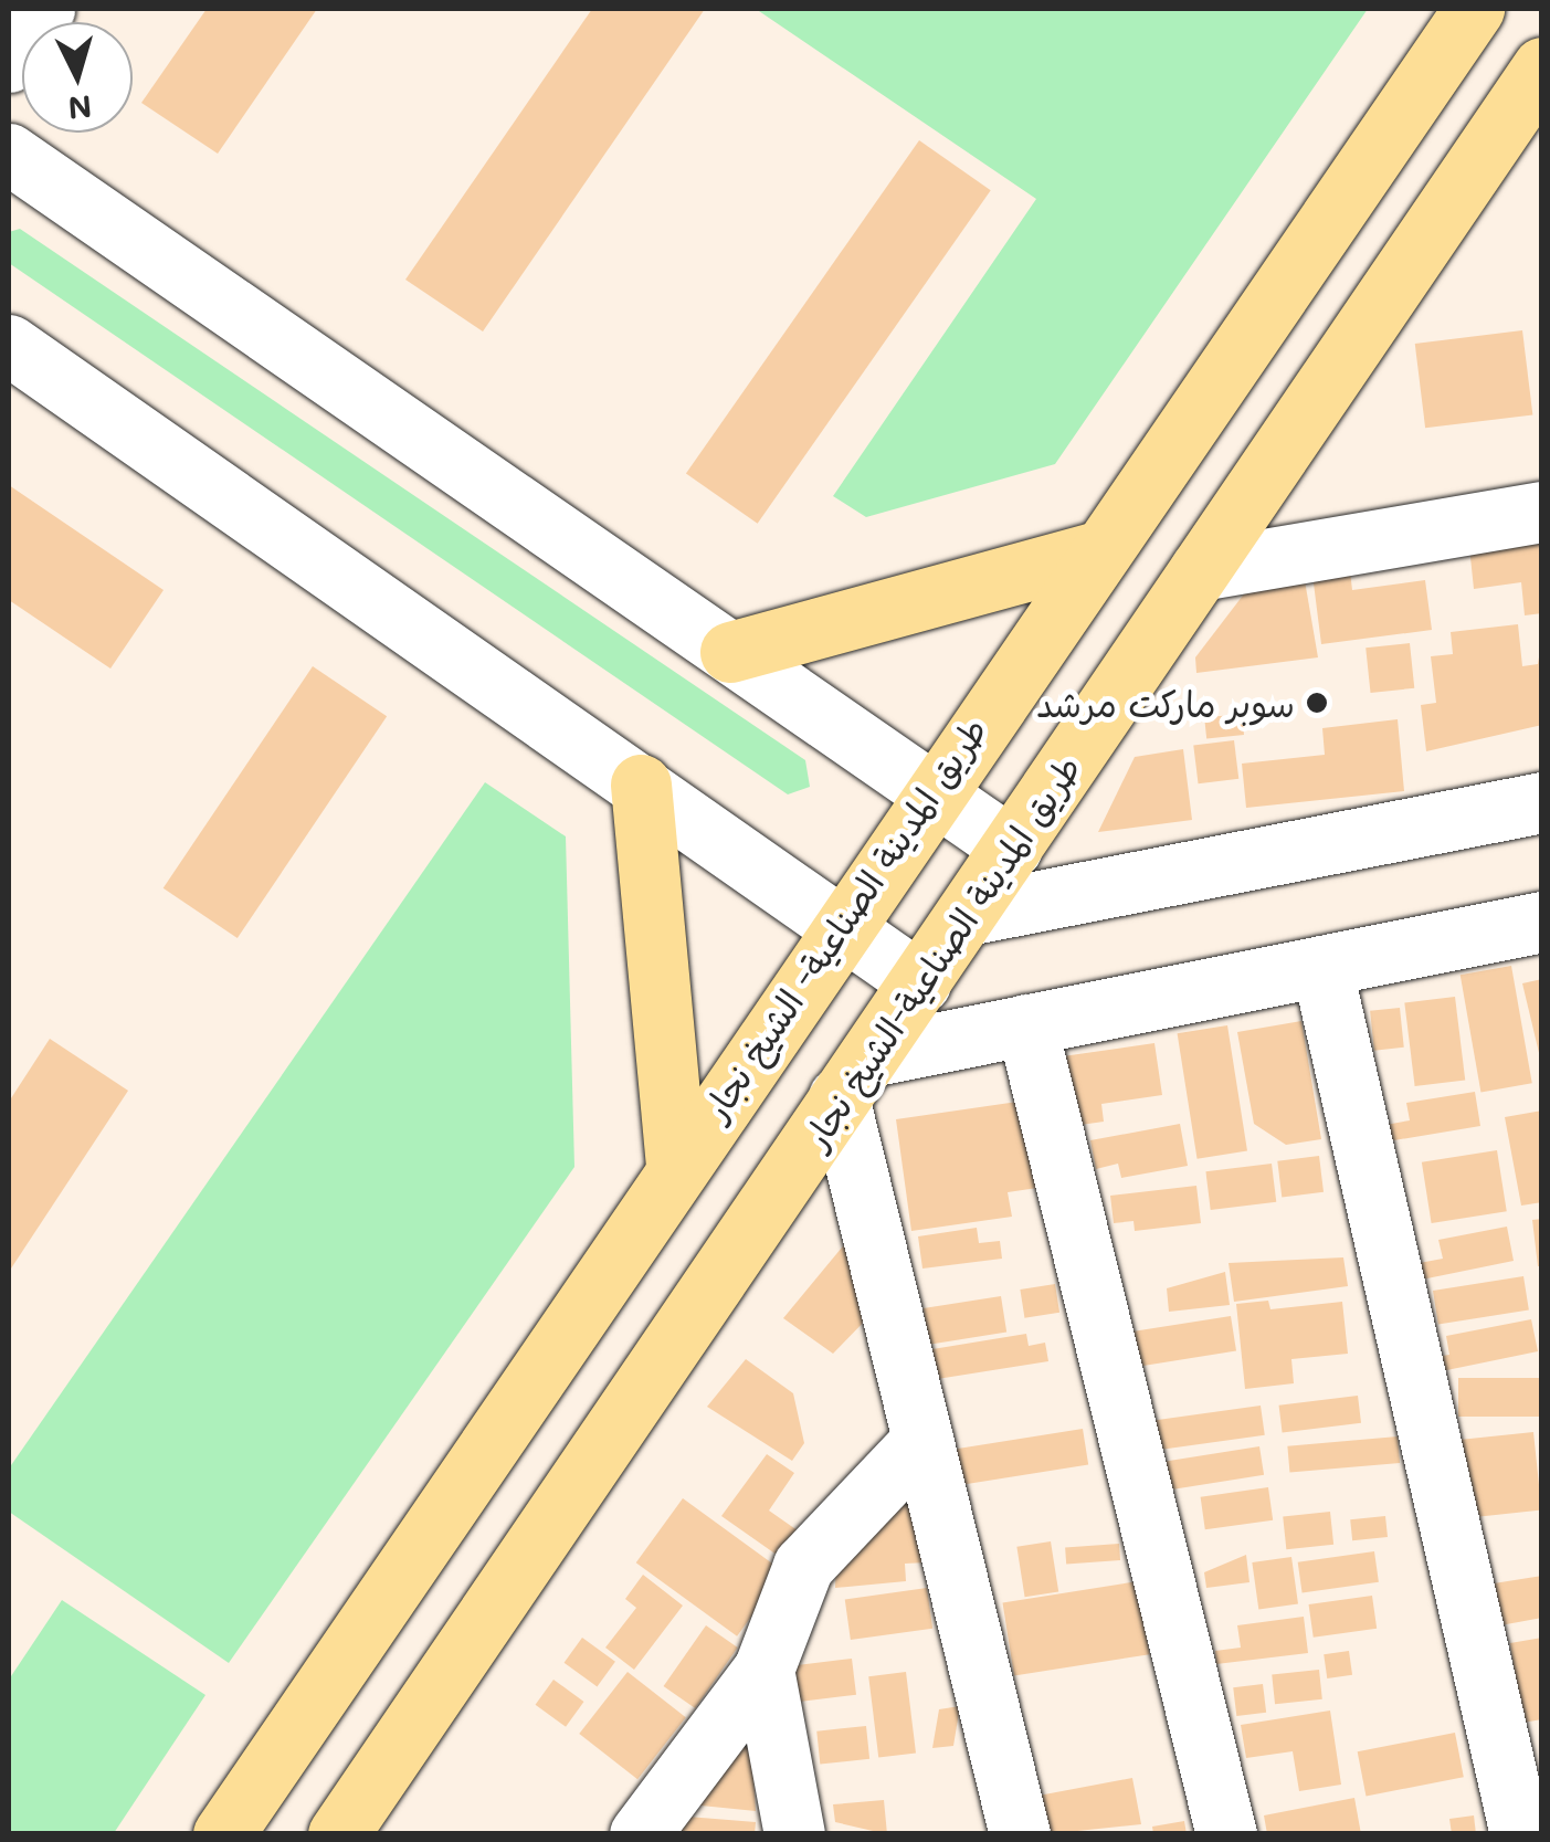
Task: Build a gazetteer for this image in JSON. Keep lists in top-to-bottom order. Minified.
{"streets":{"main road":["طريق المدينة الصناعية- الشيخ نجار","طريق المدينة الصناعية-الشيخ نجار"]},"places":["سوبر ماركت مرشد"],"north":"bottom"}
